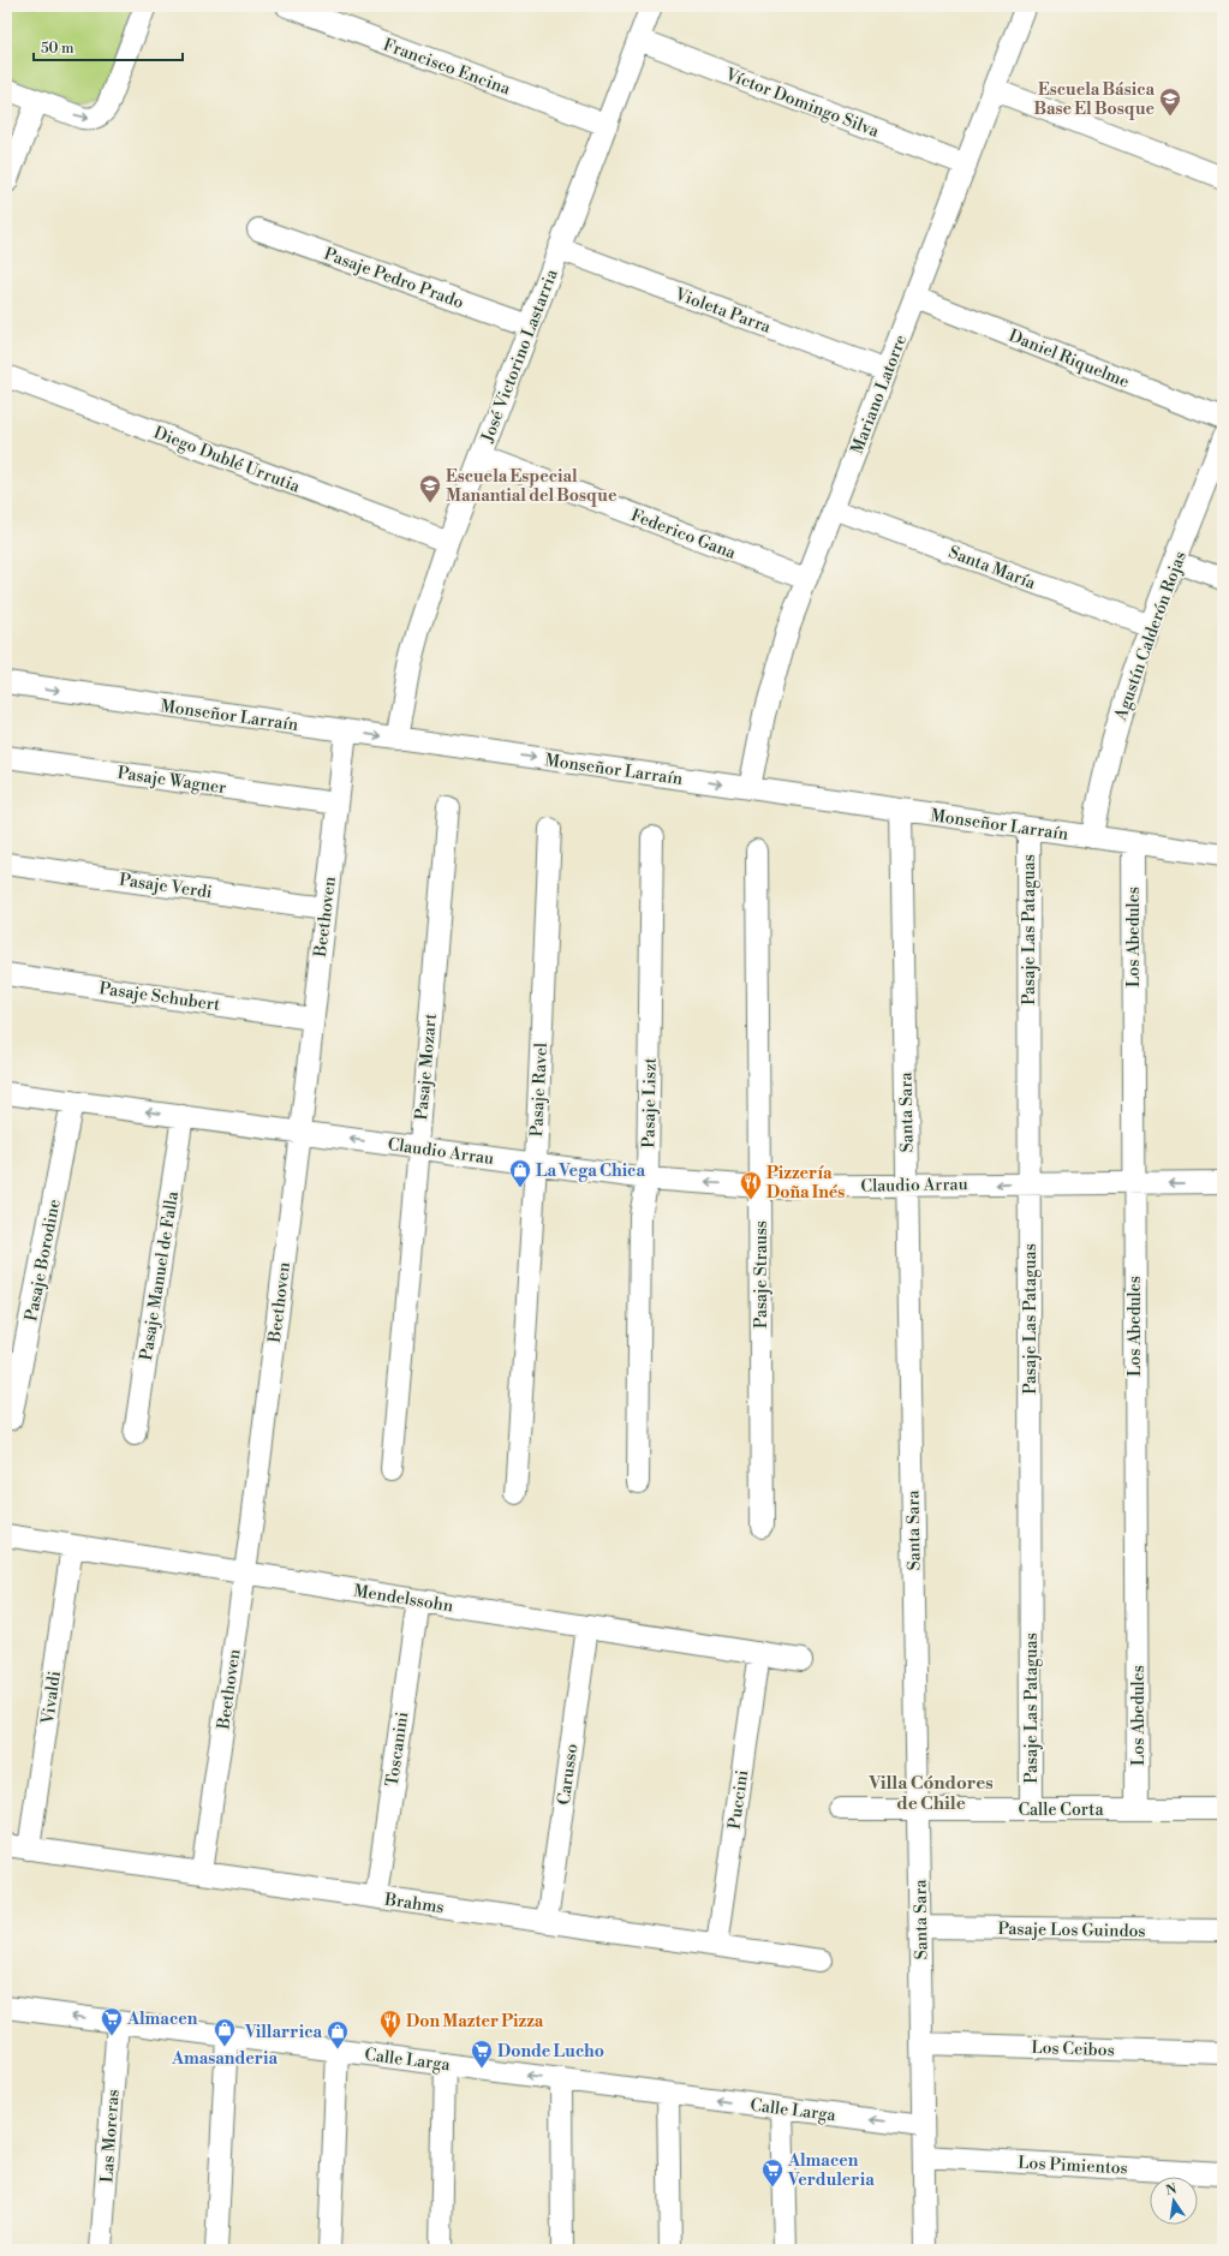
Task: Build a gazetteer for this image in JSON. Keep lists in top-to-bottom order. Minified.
{"streets":{"street":["Francisco Encina","Víctor Domingo Silva","Pasaje Pedro Prado","Violeta Parra","José Victorino Lastarria","Daniel Riquelme","Mariano Latorre","Diego Dublé Urrutia","Federico Gana","Santa María","Agustín Calderón Rojas","Monseñor Larraín","Pasaje Wagner","Pasaje Verdi","Beethoven","Pasaje Las Pataguas","Los Abedules","Pasaje Schubert","Pasaje Mozart","Pasaje Ravel","Pasaje Liszt","Santa Sara","Claudio Arrau","Pasaje Borodine","Pasaje Strauss","Pasaje Manuel de Falla","Mendelssohn","Vivaldi","Toscanini","Carusso","Puccini","Calle Corta","Brahms","Pasaje Los Guindos","Los Ceibos","Calle Larga","Las Moreras","Los Pimientos"]},"crossings":[["Francisco Encina","José Victorino Lastarria"],["Víctor Domingo Silva","José Victorino Lastarria"],["Víctor Domingo Silva","Mariano Latorre"],["Pasaje Pedro Prado","José Victorino Lastarria"],["Violeta Parra","José Victorino Lastarria"],["Violeta Parra","Mariano Latorre"],["José Victorino Lastarria","Diego Dublé Urrutia"],["José Victorino Lastarria","Federico Gana"],["José Victorino Lastarria","Monseñor Larraín"],["Daniel Riquelme","Mariano Latorre"],["Mariano Latorre","Federico Gana"],["Mariano Latorre","Santa María"],["Mariano Latorre","Monseñor Larraín"],["Santa María","Agustín Calderón Rojas"],["Agustín Calderón Rojas","Monseñor Larraín"],["Monseñor Larraín","Beethoven"],["Monseñor Larraín","Pasaje Las Pataguas"],["Monseñor Larraín","Los Abedules"],["Monseñor Larraín","Santa Sara"],["Pasaje Wagner","Beethoven"],["Pasaje Verdi","Beethoven"],["Beethoven","Pasaje Schubert"],["Beethoven","Claudio Arrau"],["Beethoven","Mendelssohn"],["Beethoven","Brahms"],["Pasaje Las Pataguas","Claudio Arrau"],["Pasaje Las Pataguas","Calle Corta"],["Los Abedules","Claudio Arrau"],["Los Abedules","Calle Corta"],["Pasaje Mozart","Claudio Arrau"],["Pasaje Ravel","Claudio Arrau"],["Pasaje Liszt","Claudio Arrau"],["Santa Sara","Claudio Arrau"],["Santa Sara","Calle Corta"],["Santa Sara","Pasaje Los Guindos"],["Santa Sara","Los Ceibos"],["Santa Sara","Calle Larga"],["Santa Sara","Los Pimientos"],["Claudio Arrau","Pasaje Borodine"],["Claudio Arrau","Pasaje Strauss"],["Claudio Arrau","Pasaje Manuel de Falla"],["Mendelssohn","Vivaldi"],["Mendelssohn","Toscanini"],["Mendelssohn","Carusso"],["Mendelssohn","Puccini"],["Vivaldi","Brahms"],["Toscanini","Brahms"],["Carusso","Brahms"],["Puccini","Brahms"],["Calle Larga","Las Moreras"]],"one_way":["Monseñor Larraín","Claudio Arrau","Calle Larga"],"districts":["Villa Cóndores de Chile"],"places":{"school or university":["Escuela Básica Base El Bosque","Escuela Especial Manantial del Bosque"],"shop":["La Vega Chica","Amasanderia","Villarrica"],"restaurant":["Pizzería Doña Inés","Don Mazter Pizza"],"supermarket":["Almacen","Donde Lucho","Almacen Verduleria"]},"scale_bar":"50 m","north":"top"}
